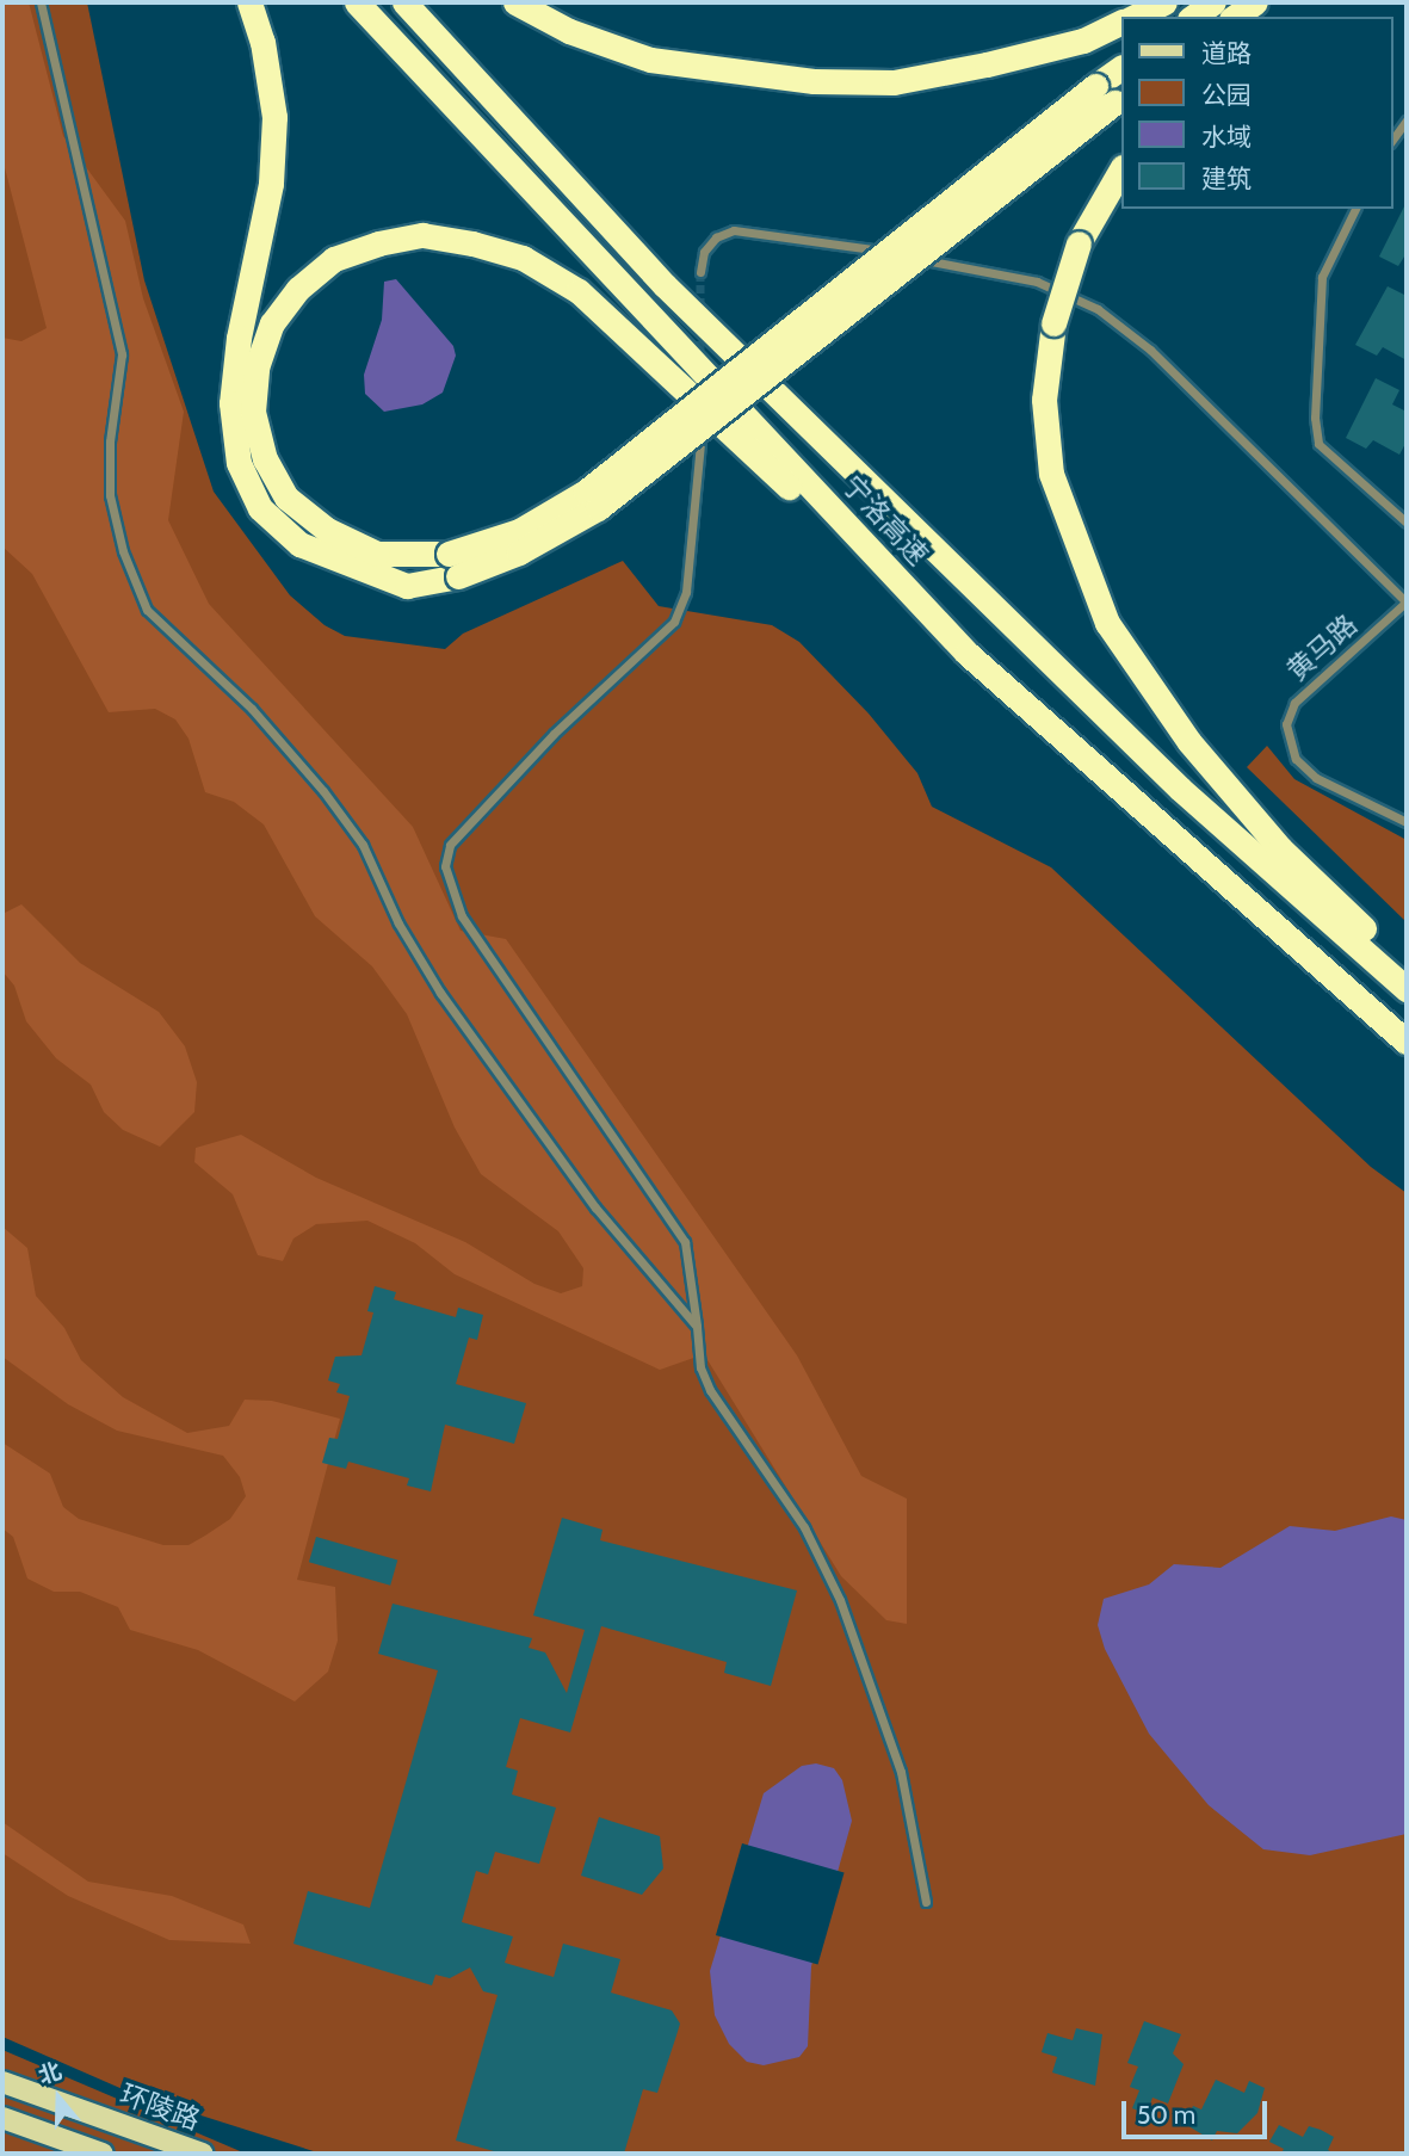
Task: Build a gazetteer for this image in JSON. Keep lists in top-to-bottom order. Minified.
{"streets":{"highway":["宁洛高速"],"main road":["环陵路"],"street":["黄马路"]},"legend":["道路","公园","水域","建筑"],"scale_bar":"50 m","north":"top"}
